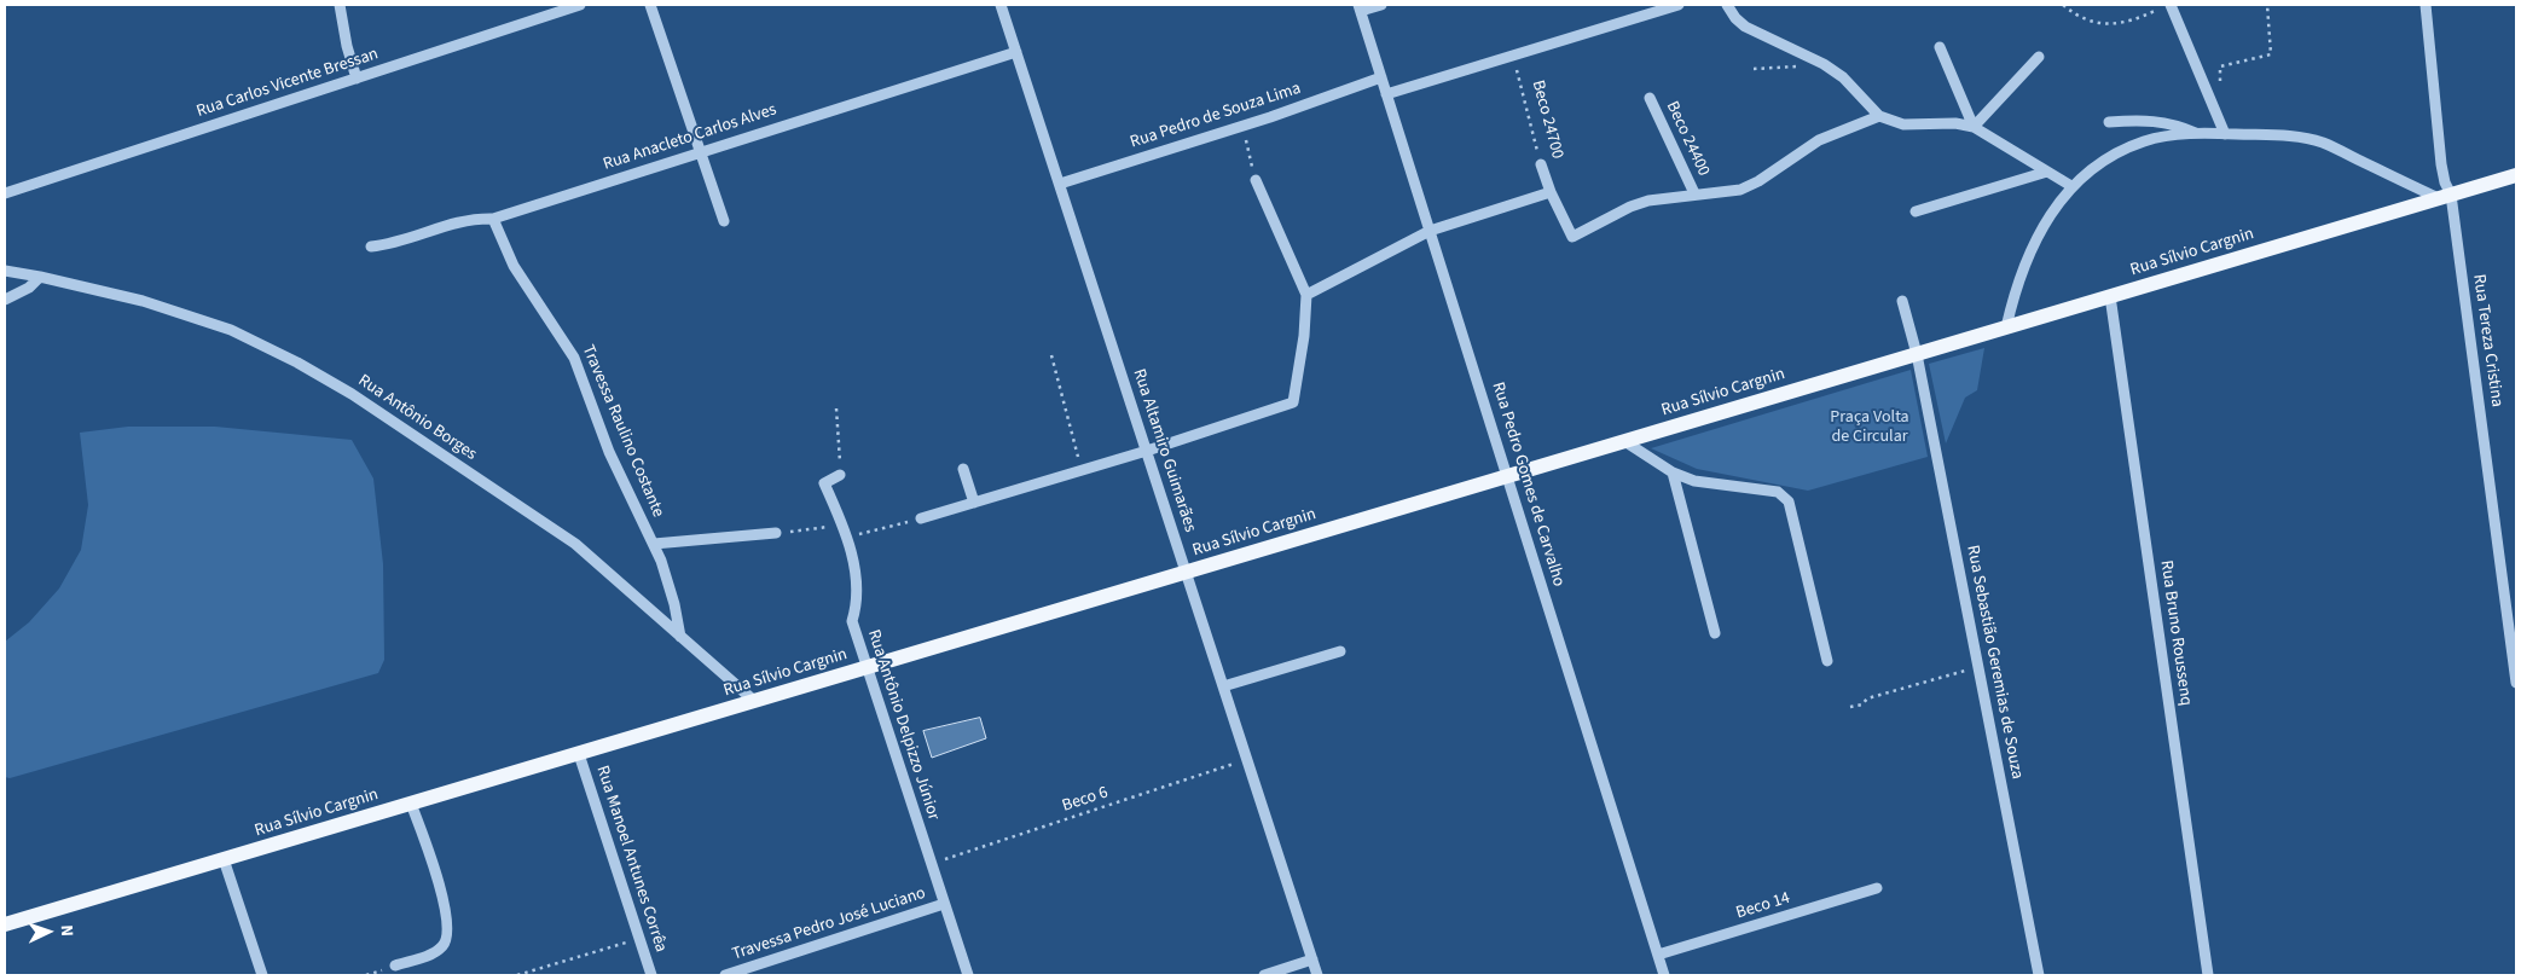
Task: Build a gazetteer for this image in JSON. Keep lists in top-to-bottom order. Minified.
{"streets":{"main road":["Rua Sílvio Cargnin"],"street":["Rua Carlos Vicente Bressan","Rua Pedro de Souza Lima","Beco 24700","Rua Anacleto Carlos Alves","Beco 24400","Rua Tereza Cristina","Rua Antônio Borges","Travessa Raulino Costante","Rua Altamiro Guimarães","Rua Pedro Gomes de Carvalho","Rua Bruno Roussenq","Rua Sebastião Geremias de Souza","Rua Antônio Delpizzo Júnior","Rua Manoel Antunes Corrêa","Beco 14","Travessa Pedro José Luciano"],"path":["Beco 6"]},"crossings":[["Rua Pedro de Souza Lima","Rua Altamiro Guimarães"],["Rua Pedro de Souza Lima","Rua Pedro Gomes de Carvalho"],["Beco 24700","Beco 24400"],["Rua Anacleto Carlos Alves","Travessa Raulino Costante"],["Rua Anacleto Carlos Alves","Rua Altamiro Guimarães"],["Rua Sílvio Cargnin","Rua Tereza Cristina"],["Rua Sílvio Cargnin","Rua Antônio Borges"],["Rua Sílvio Cargnin","Rua Altamiro Guimarães"],["Rua Sílvio Cargnin","Rua Pedro Gomes de Carvalho"],["Rua Sílvio Cargnin","Rua Bruno Roussenq"],["Rua Sílvio Cargnin","Rua Sebastião Geremias de Souza"],["Rua Sílvio Cargnin","Rua Antônio Delpizzo Júnior"],["Rua Sílvio Cargnin","Rua Manoel Antunes Corrêa"],["Rua Antônio Borges","Travessa Raulino Costante"],["Rua Altamiro Guimarães","Beco 6"],["Rua Pedro Gomes de Carvalho","Beco 14"],["Rua Antônio Delpizzo Júnior","Beco 6"],["Rua Antônio Delpizzo Júnior","Travessa Pedro José Luciano"]],"parks":["Praça Volta de Circular"],"north":"right"}
